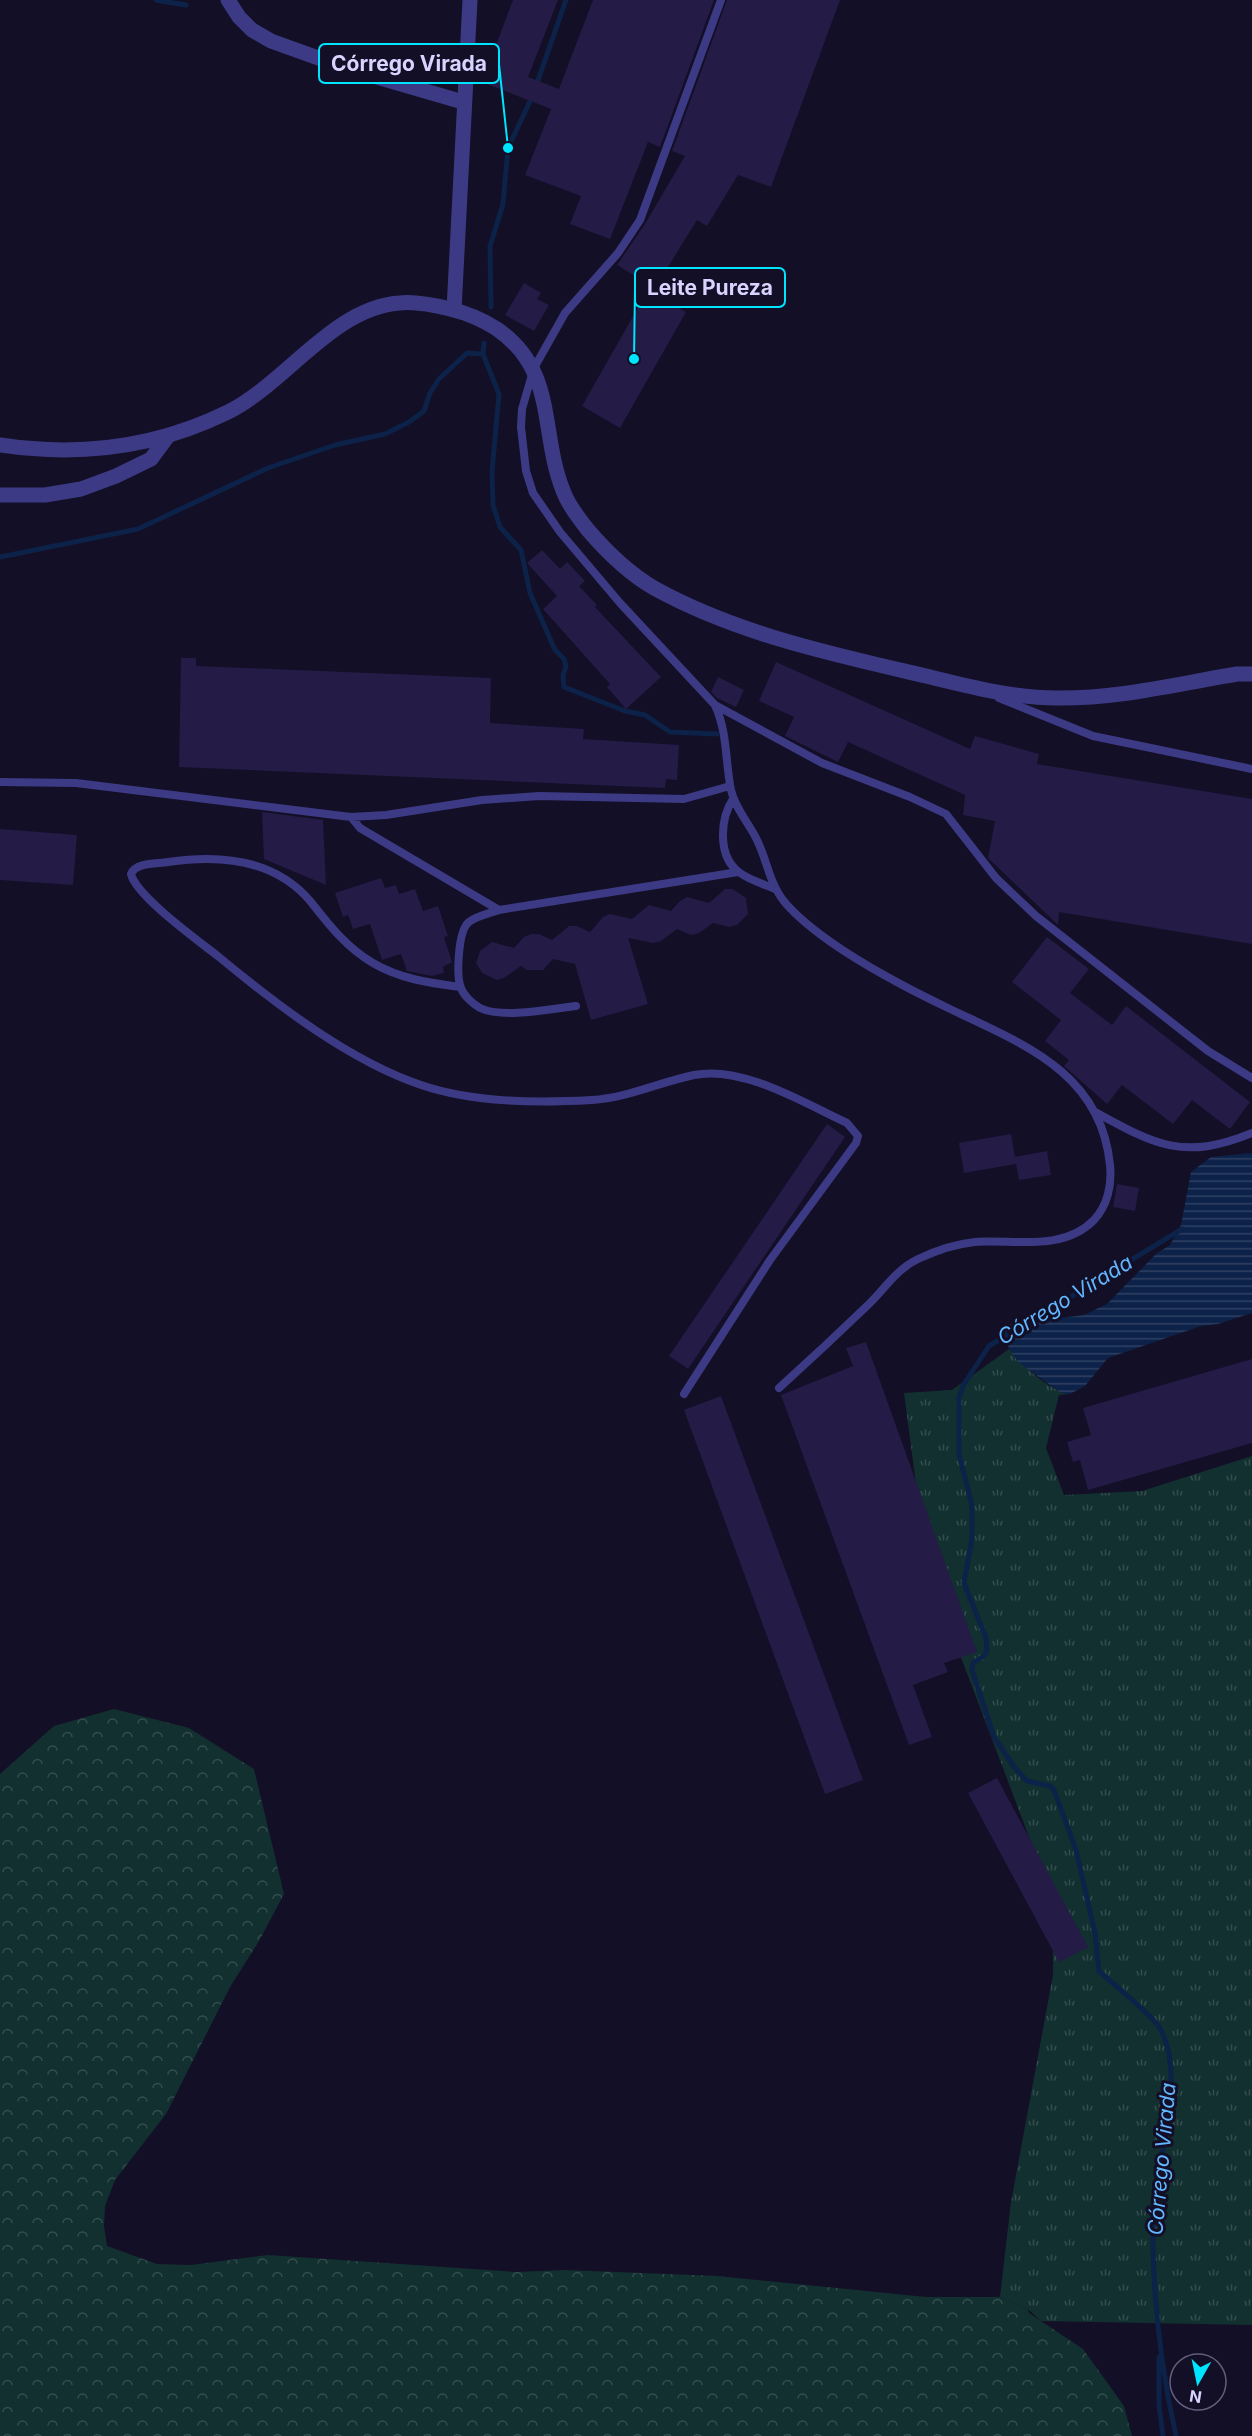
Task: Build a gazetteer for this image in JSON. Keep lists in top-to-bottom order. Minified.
{"water":["Córrego Virada"],"places":["Córrego Virada","Leite Pureza"],"north":"bottom"}
